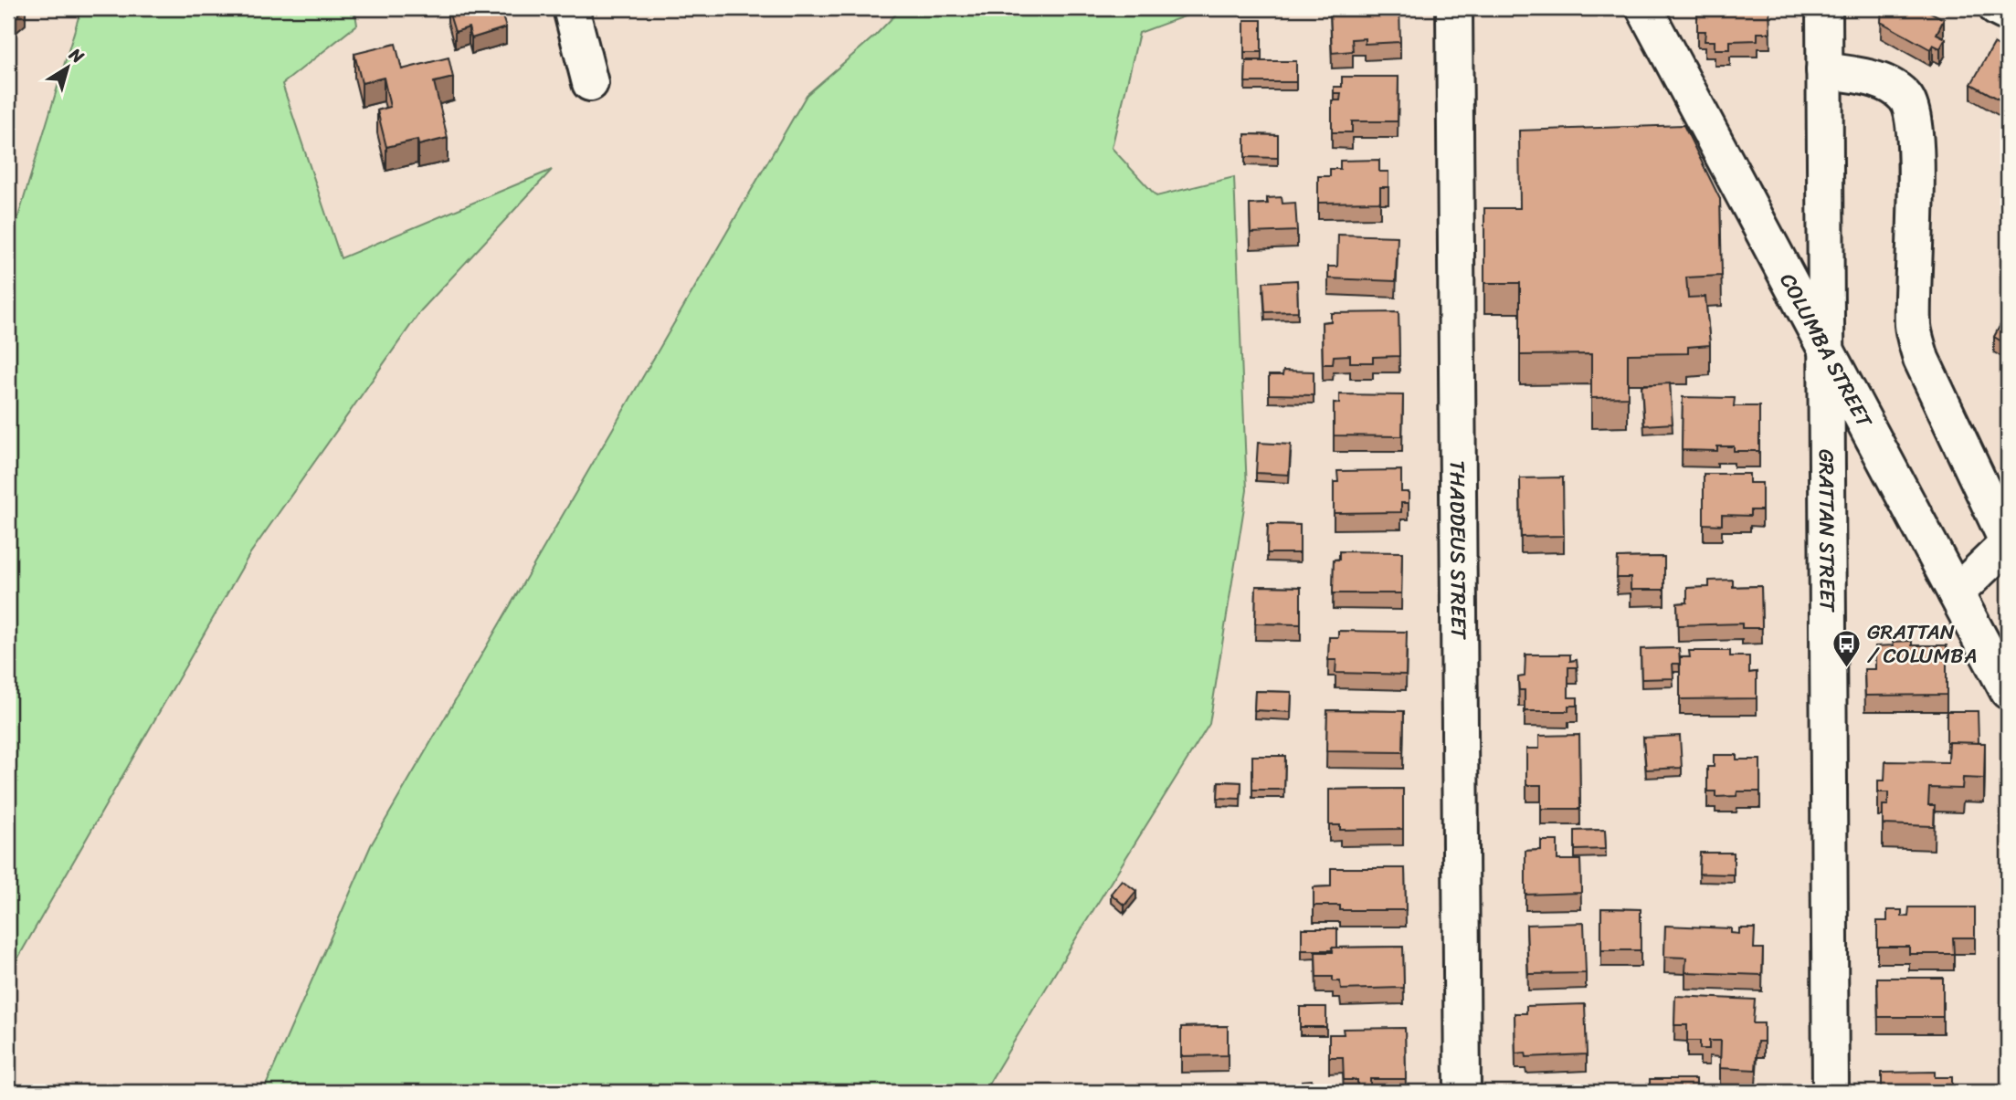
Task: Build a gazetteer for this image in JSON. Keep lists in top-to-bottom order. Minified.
{"streets":{"street":["COLUMBA STREET","GRATTAN STREET","THADDEUS STREET"]},"crossings":[["COLUMBA STREET","GRATTAN STREET"]],"places":{"bus stop":["GRATTAN / COLUMBA"]},"north":"top right"}
